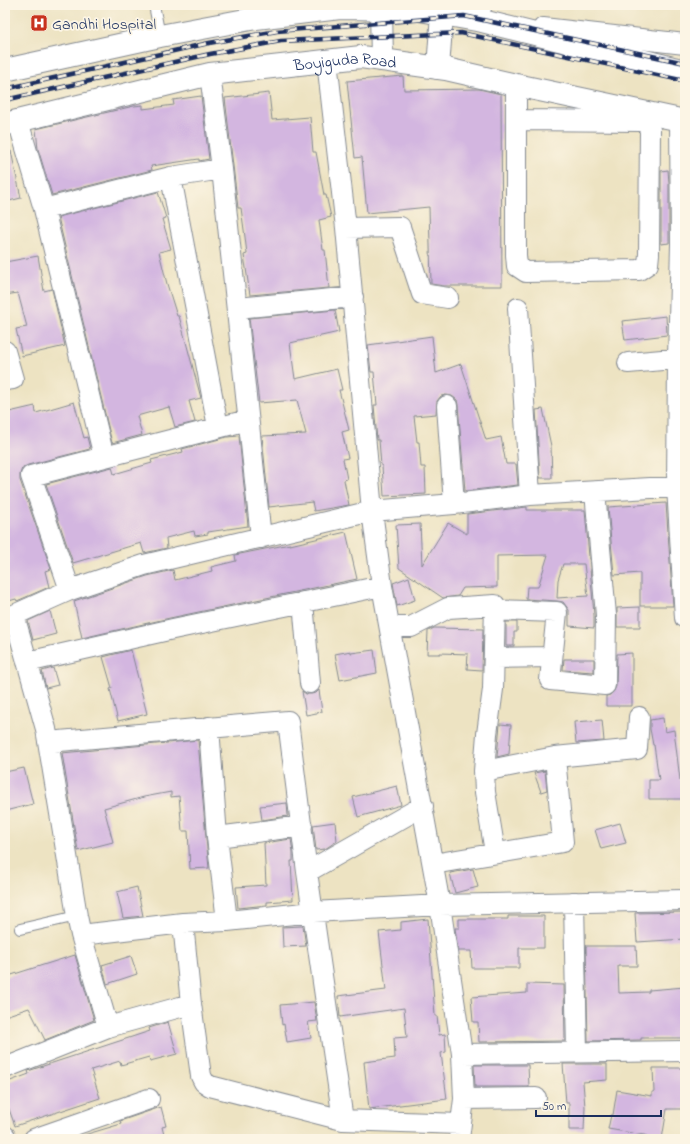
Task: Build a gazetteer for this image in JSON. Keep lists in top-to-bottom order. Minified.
{"streets":{"main road":["Boyiguda Road"]},"places":{"hospital":["Gandhi Hospital"]},"scale_bar":"50 m"}
